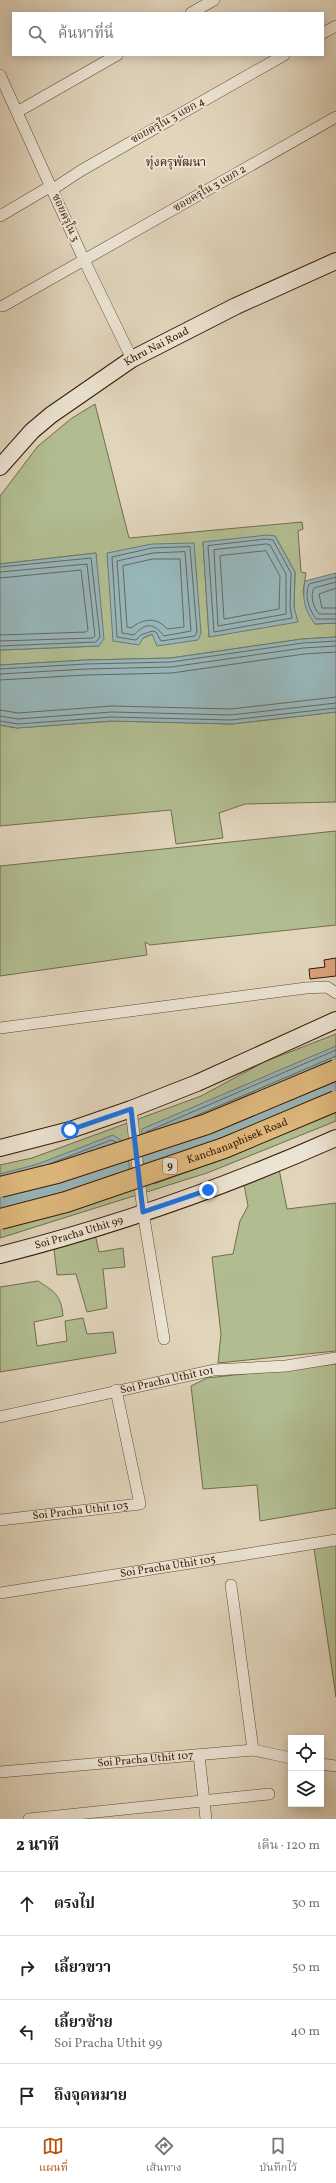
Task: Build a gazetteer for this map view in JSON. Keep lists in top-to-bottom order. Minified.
{"streets":{"highway":["Kanchanaphisek Road","9"],"main road":["Khru Nai Road","Soi Pracha Uthit 99"],"street":["ซอยครุใน 3 แยก 4","ซอยครุใน 3 แยก 2","ซอยครุใน 3","Soi Pracha Uthit 101","Soi Pracha Uthit 103","Soi Pracha Uthit 105","Soi Pracha Uthit 107"]},"crossings":[["ซอยครุใน 3 แยก 4","ซอยครุใน 3"],["ซอยครุใน 3 แยก 2","ซอยครุใน 3"],["ซอยครุใน 3","Khru Nai Road"],["Soi Pracha Uthit 101","Soi Pracha Uthit 103"]],"districts":["ทุ่งครุพัฒนา"],"page":{"search":"ค้นหาที่นี่","heading":["2 นาที","เดิน · 120 m"],"list":[["ตรงไป","30 m"],["เลี้ยวขวา","50 m"],["เลี้ยวซ้าย","Soi Pracha Uthit 99","40 m"],"ถึงจุดหมาย"],"nav":["แผนที่","เส้นทาง","บันทึกไว้"]}}
